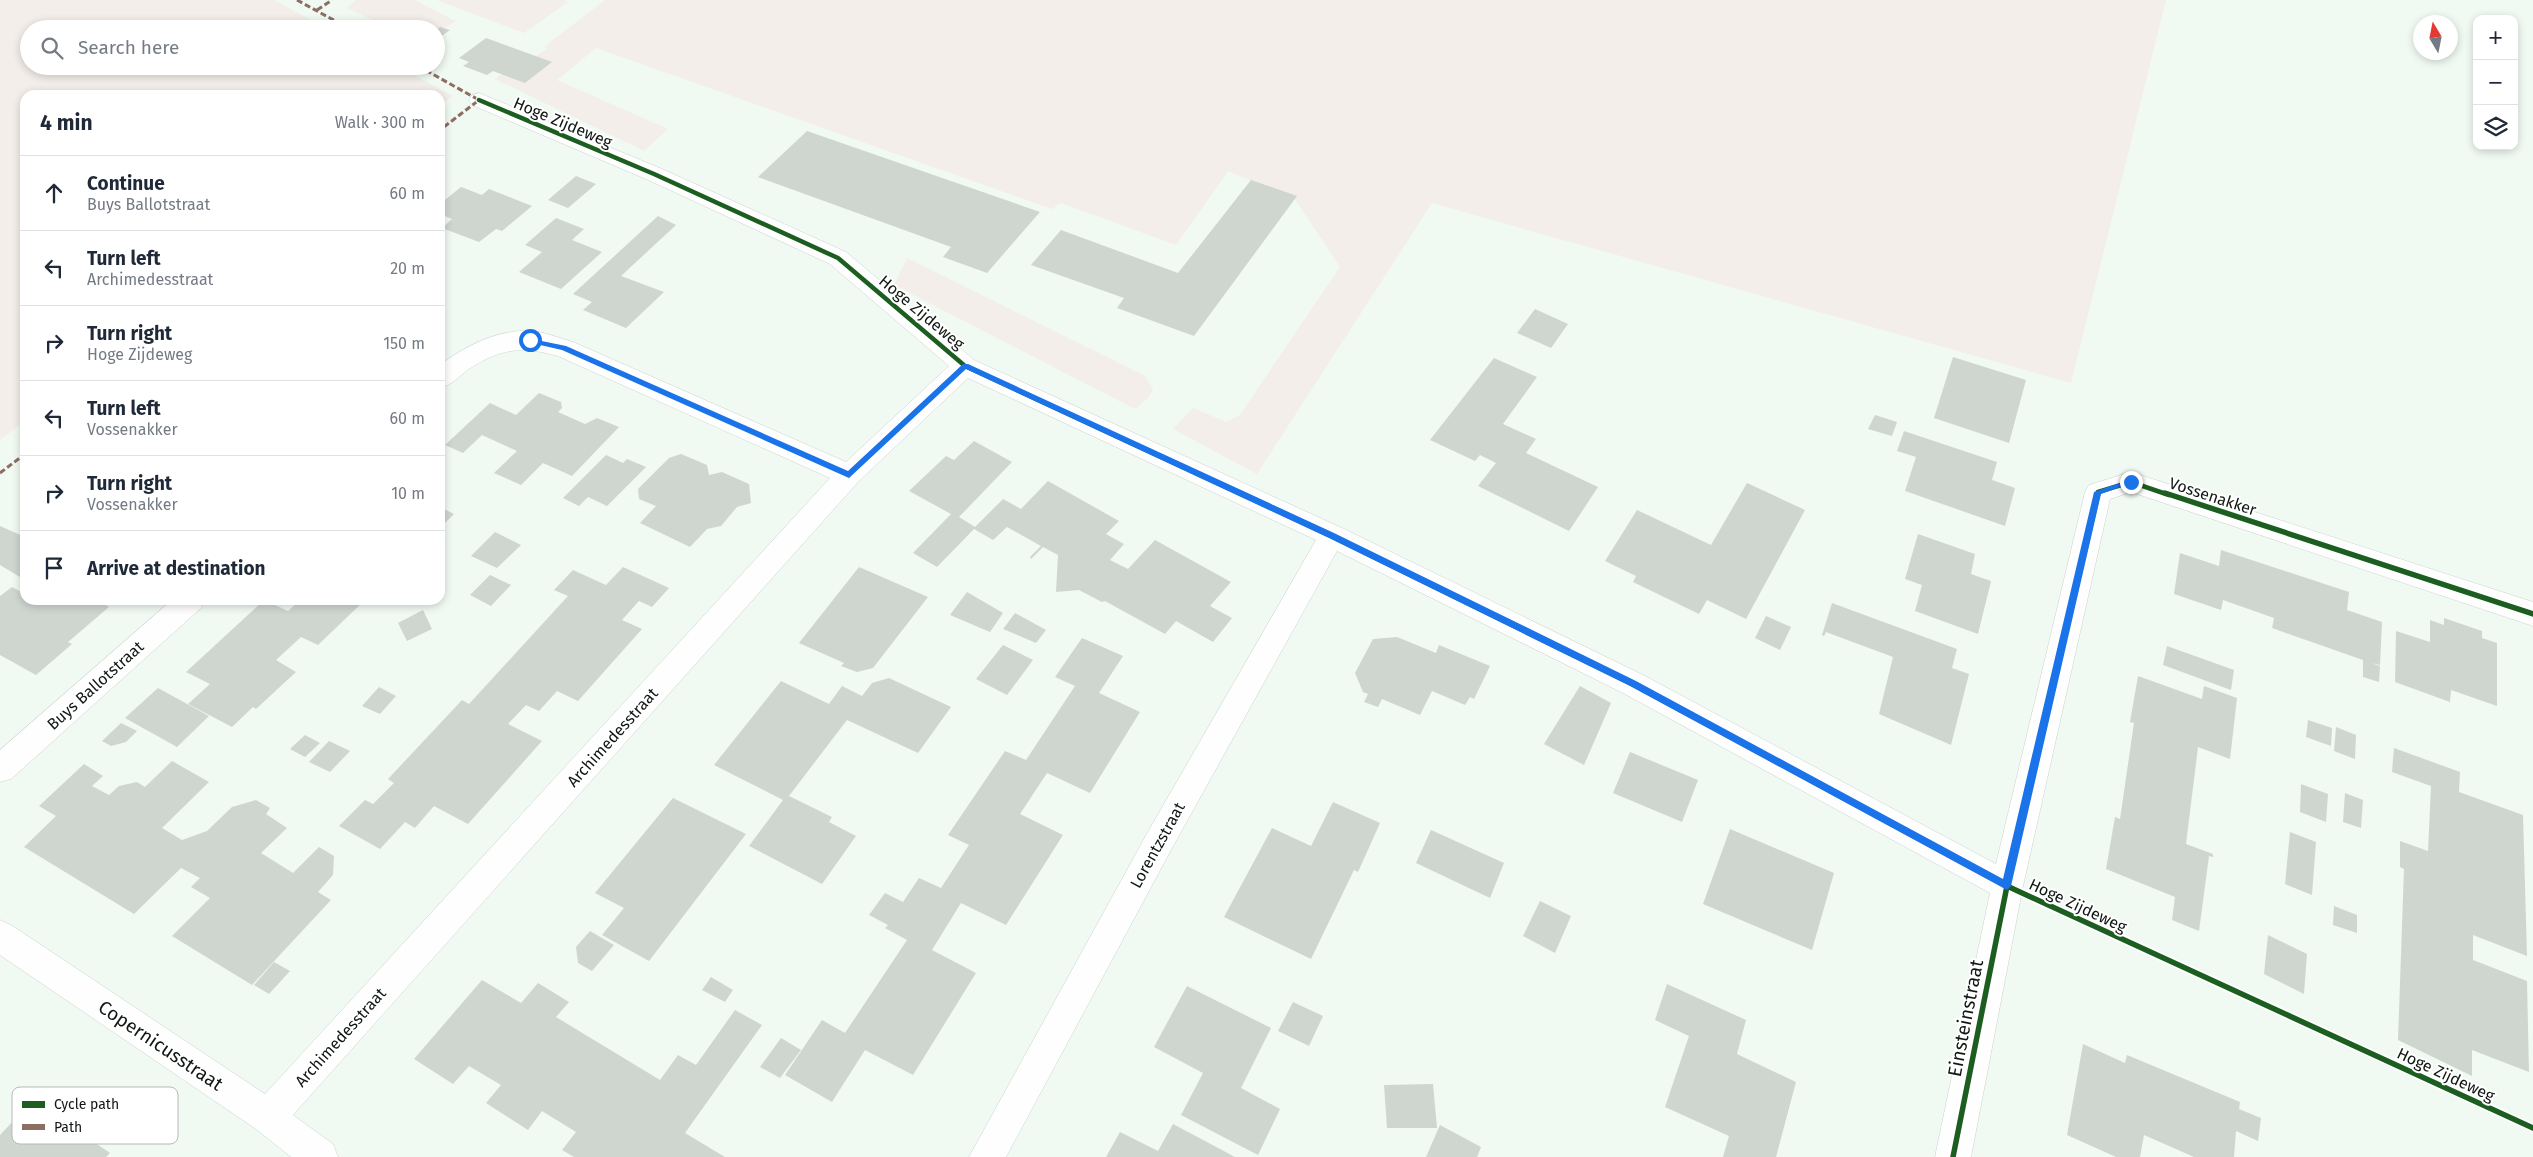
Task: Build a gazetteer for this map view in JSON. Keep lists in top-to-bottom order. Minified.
{"streets":{"street":["Hoge Zijdeweg","Vossenakker","Buys Ballotstraat","Archimedesstraat","Lorentzstraat","Einsteinstraat","Copernicusstraat"]},"crossings":[["Hoge Zijdeweg","Vossenakker"],["Hoge Zijdeweg","Archimedesstraat"],["Hoge Zijdeweg","Lorentzstraat"],["Hoge Zijdeweg","Einsteinstraat"],["Vossenakker","Einsteinstraat"],["Archimedesstraat","Copernicusstraat"]],"legend":["Cycle path","Path"],"north":"top","page":{"map_buttons":["+","−"],"search":"Search here","heading":["4 min","Walk · 300 m"],"list":[["Continue","Buys Ballotstraat","60 m"],["Turn left","Archimedesstraat","20 m"],["Turn right","Hoge Zijdeweg","150 m"],["Turn left","Vossenakker","60 m"],["Turn right","Vossenakker","10 m"],"Arrive at destination"]}}
